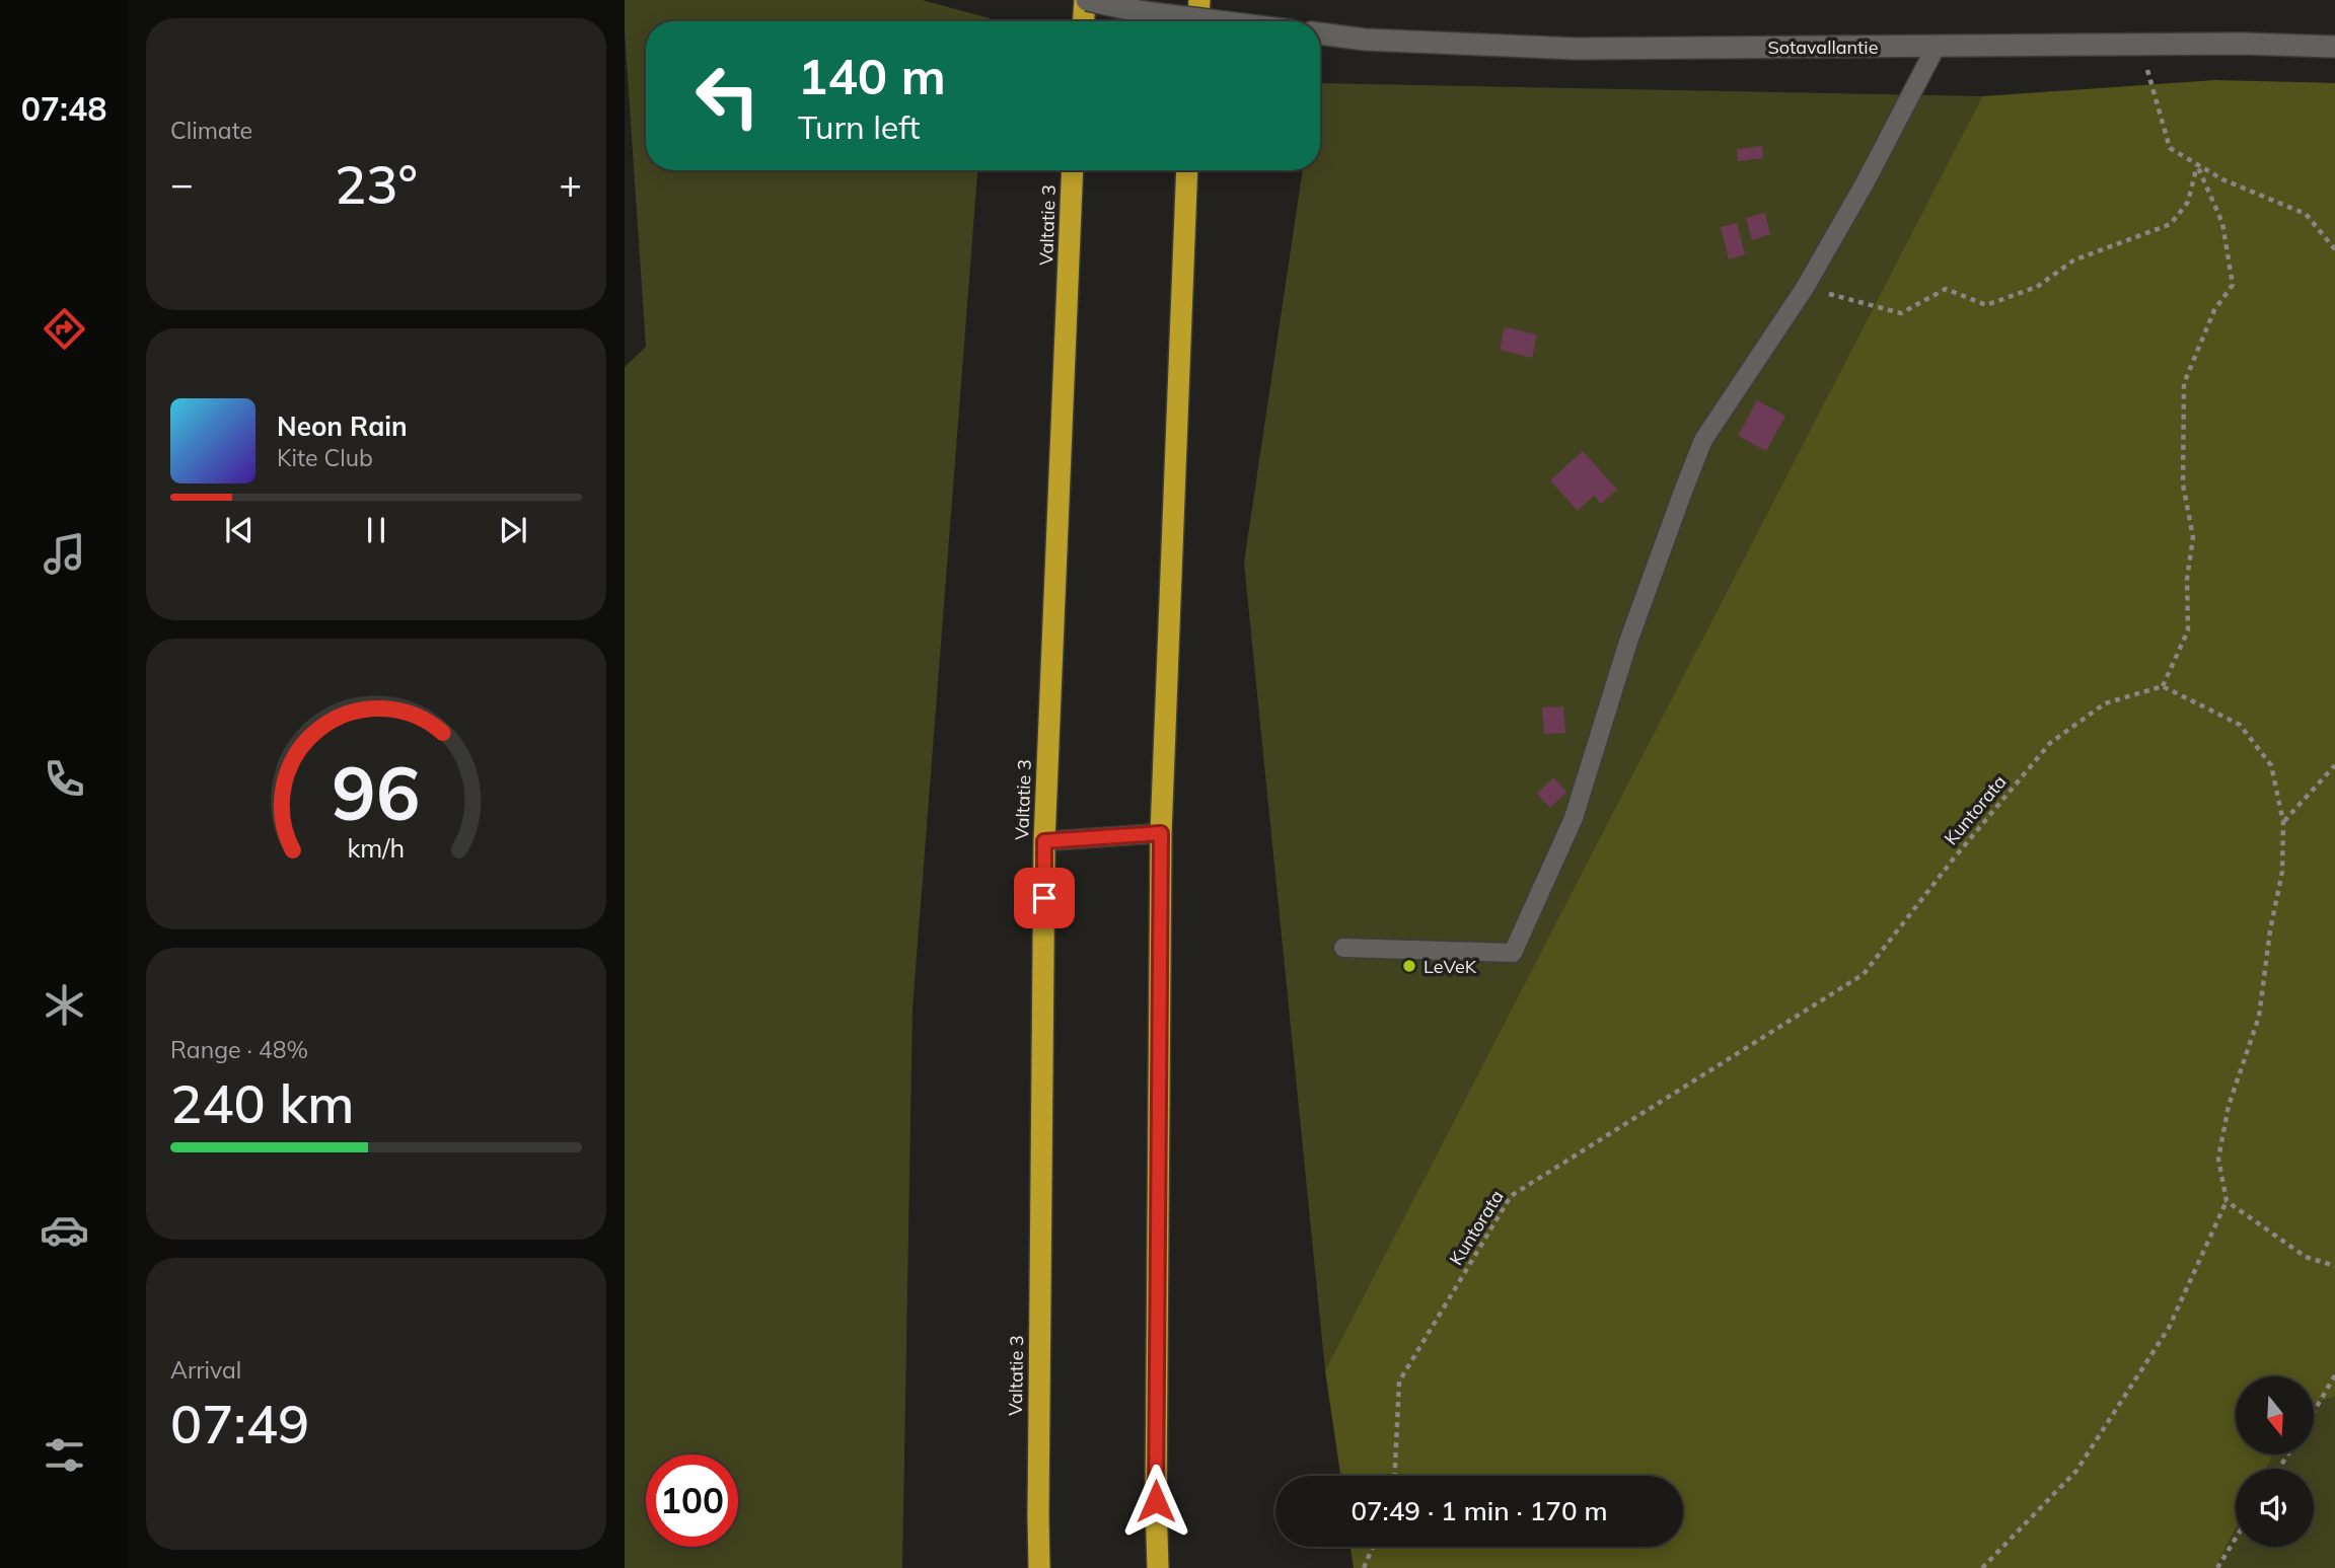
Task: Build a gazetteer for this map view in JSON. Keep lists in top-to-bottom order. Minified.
{"streets":{"highway":["Valtatie 3"],"street":["Sotavallantie"],"path":["Kuntorata"]},"places":["LeVeK"],"north":"bottom","page":{"tabs":"07:48","tile":["Climate",["Range · 48%","240 km"],["Arrival","07:49"]],"turn":["140 m","Turn left"],"heat":["−","23°","+"],"song":["Neon Rain","Kite Club"],"limit":"100","trip":"07:49 · 1 min · 170 m","gauge":["96","km/h"]}}
